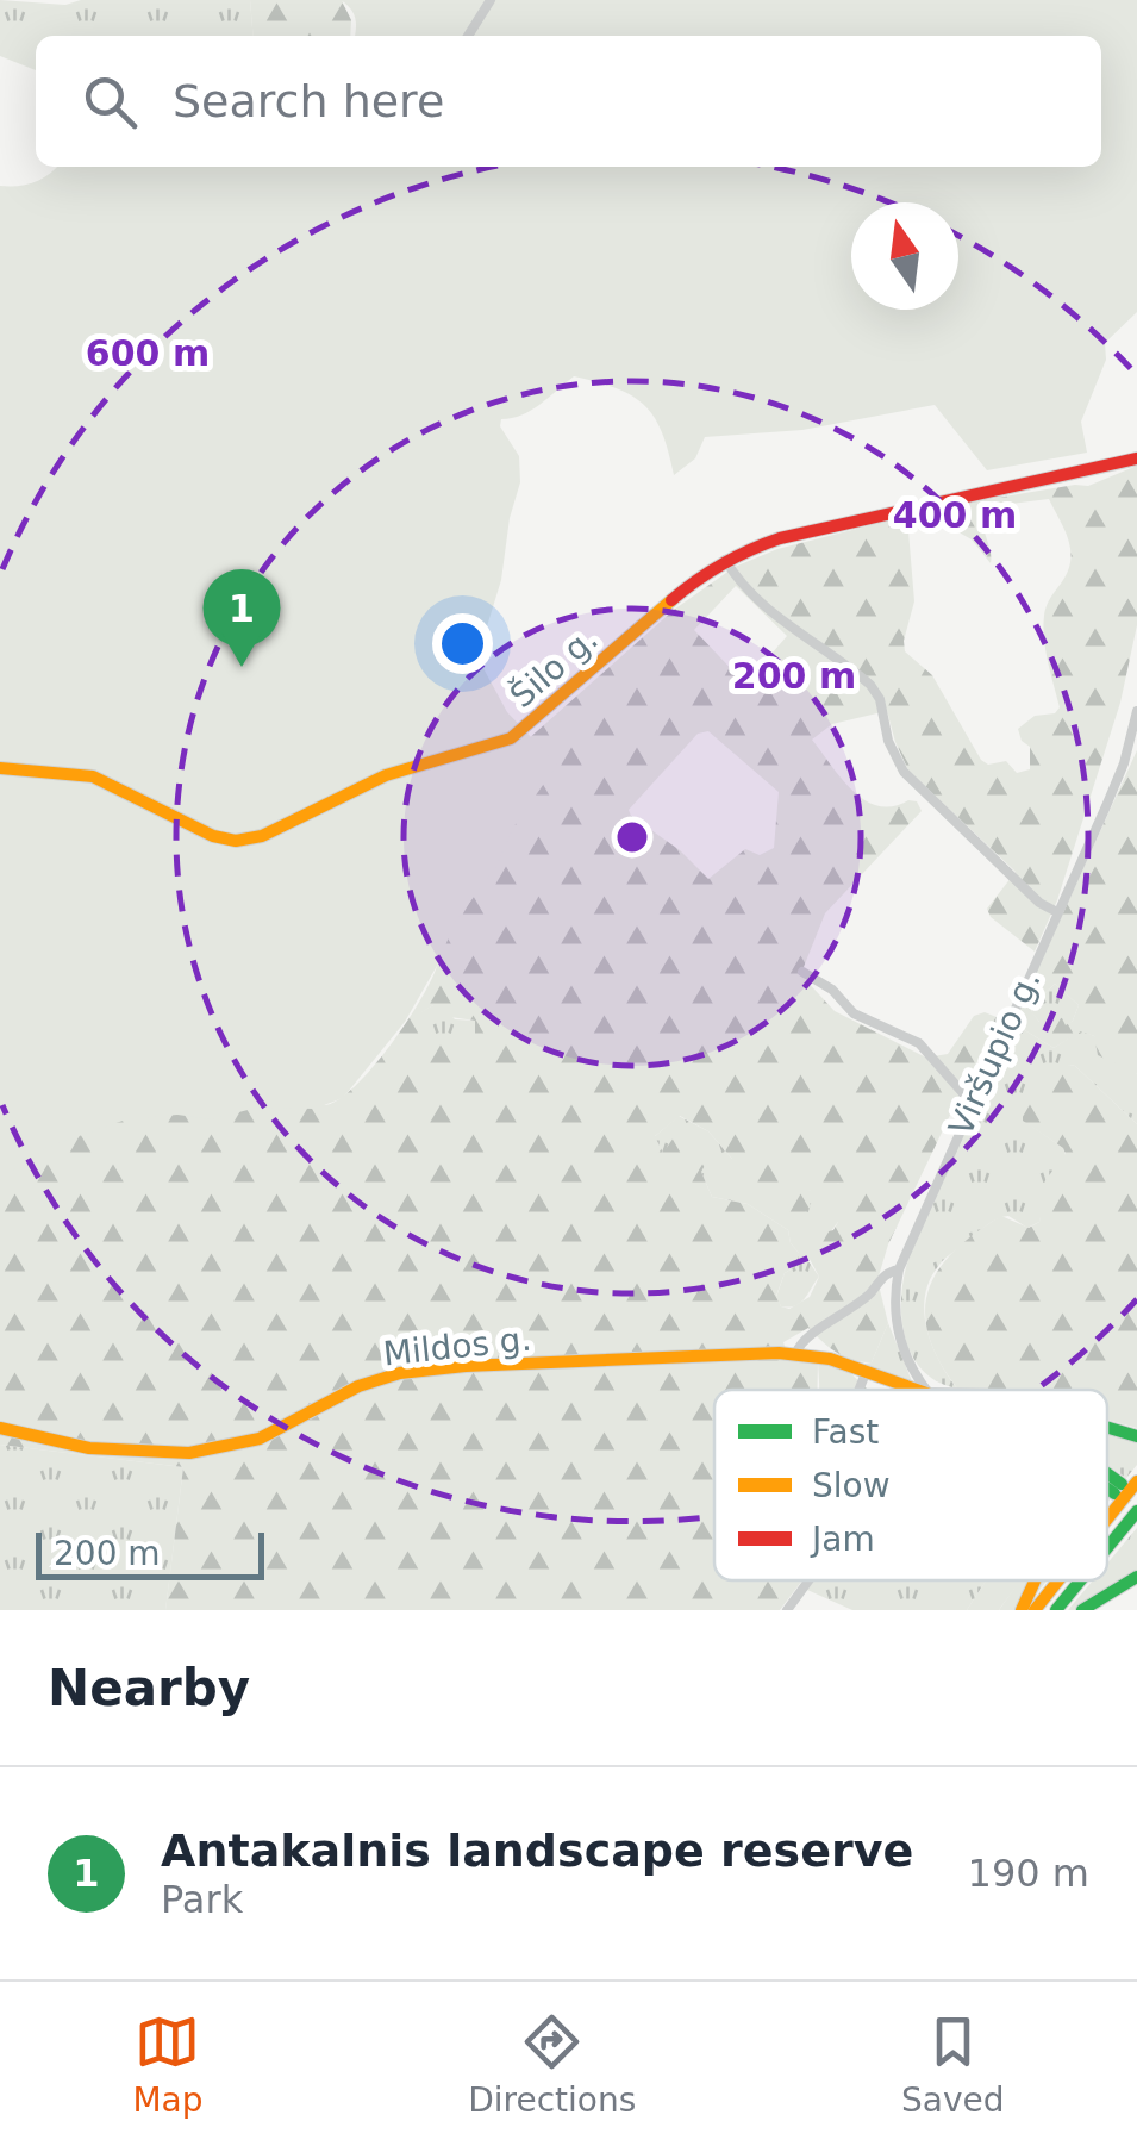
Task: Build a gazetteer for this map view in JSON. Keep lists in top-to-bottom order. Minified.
{"streets":{"street":["Šilo g.","Viršupio g.","Mildos g."]},"legend":["Fast","Slow","Jam"],"scale_bar":"200 m","north":"top","page":{"search":"Search here","pins":"1","scale":"200 m","heading":"Nearby","list":[{"mark":"1","name":"Antakalnis landscape reserve","note":"Park","value":"190 m"}],"nav":["Map","Directions","Saved"]},"rings":["600 m","400 m","200 m"]}
